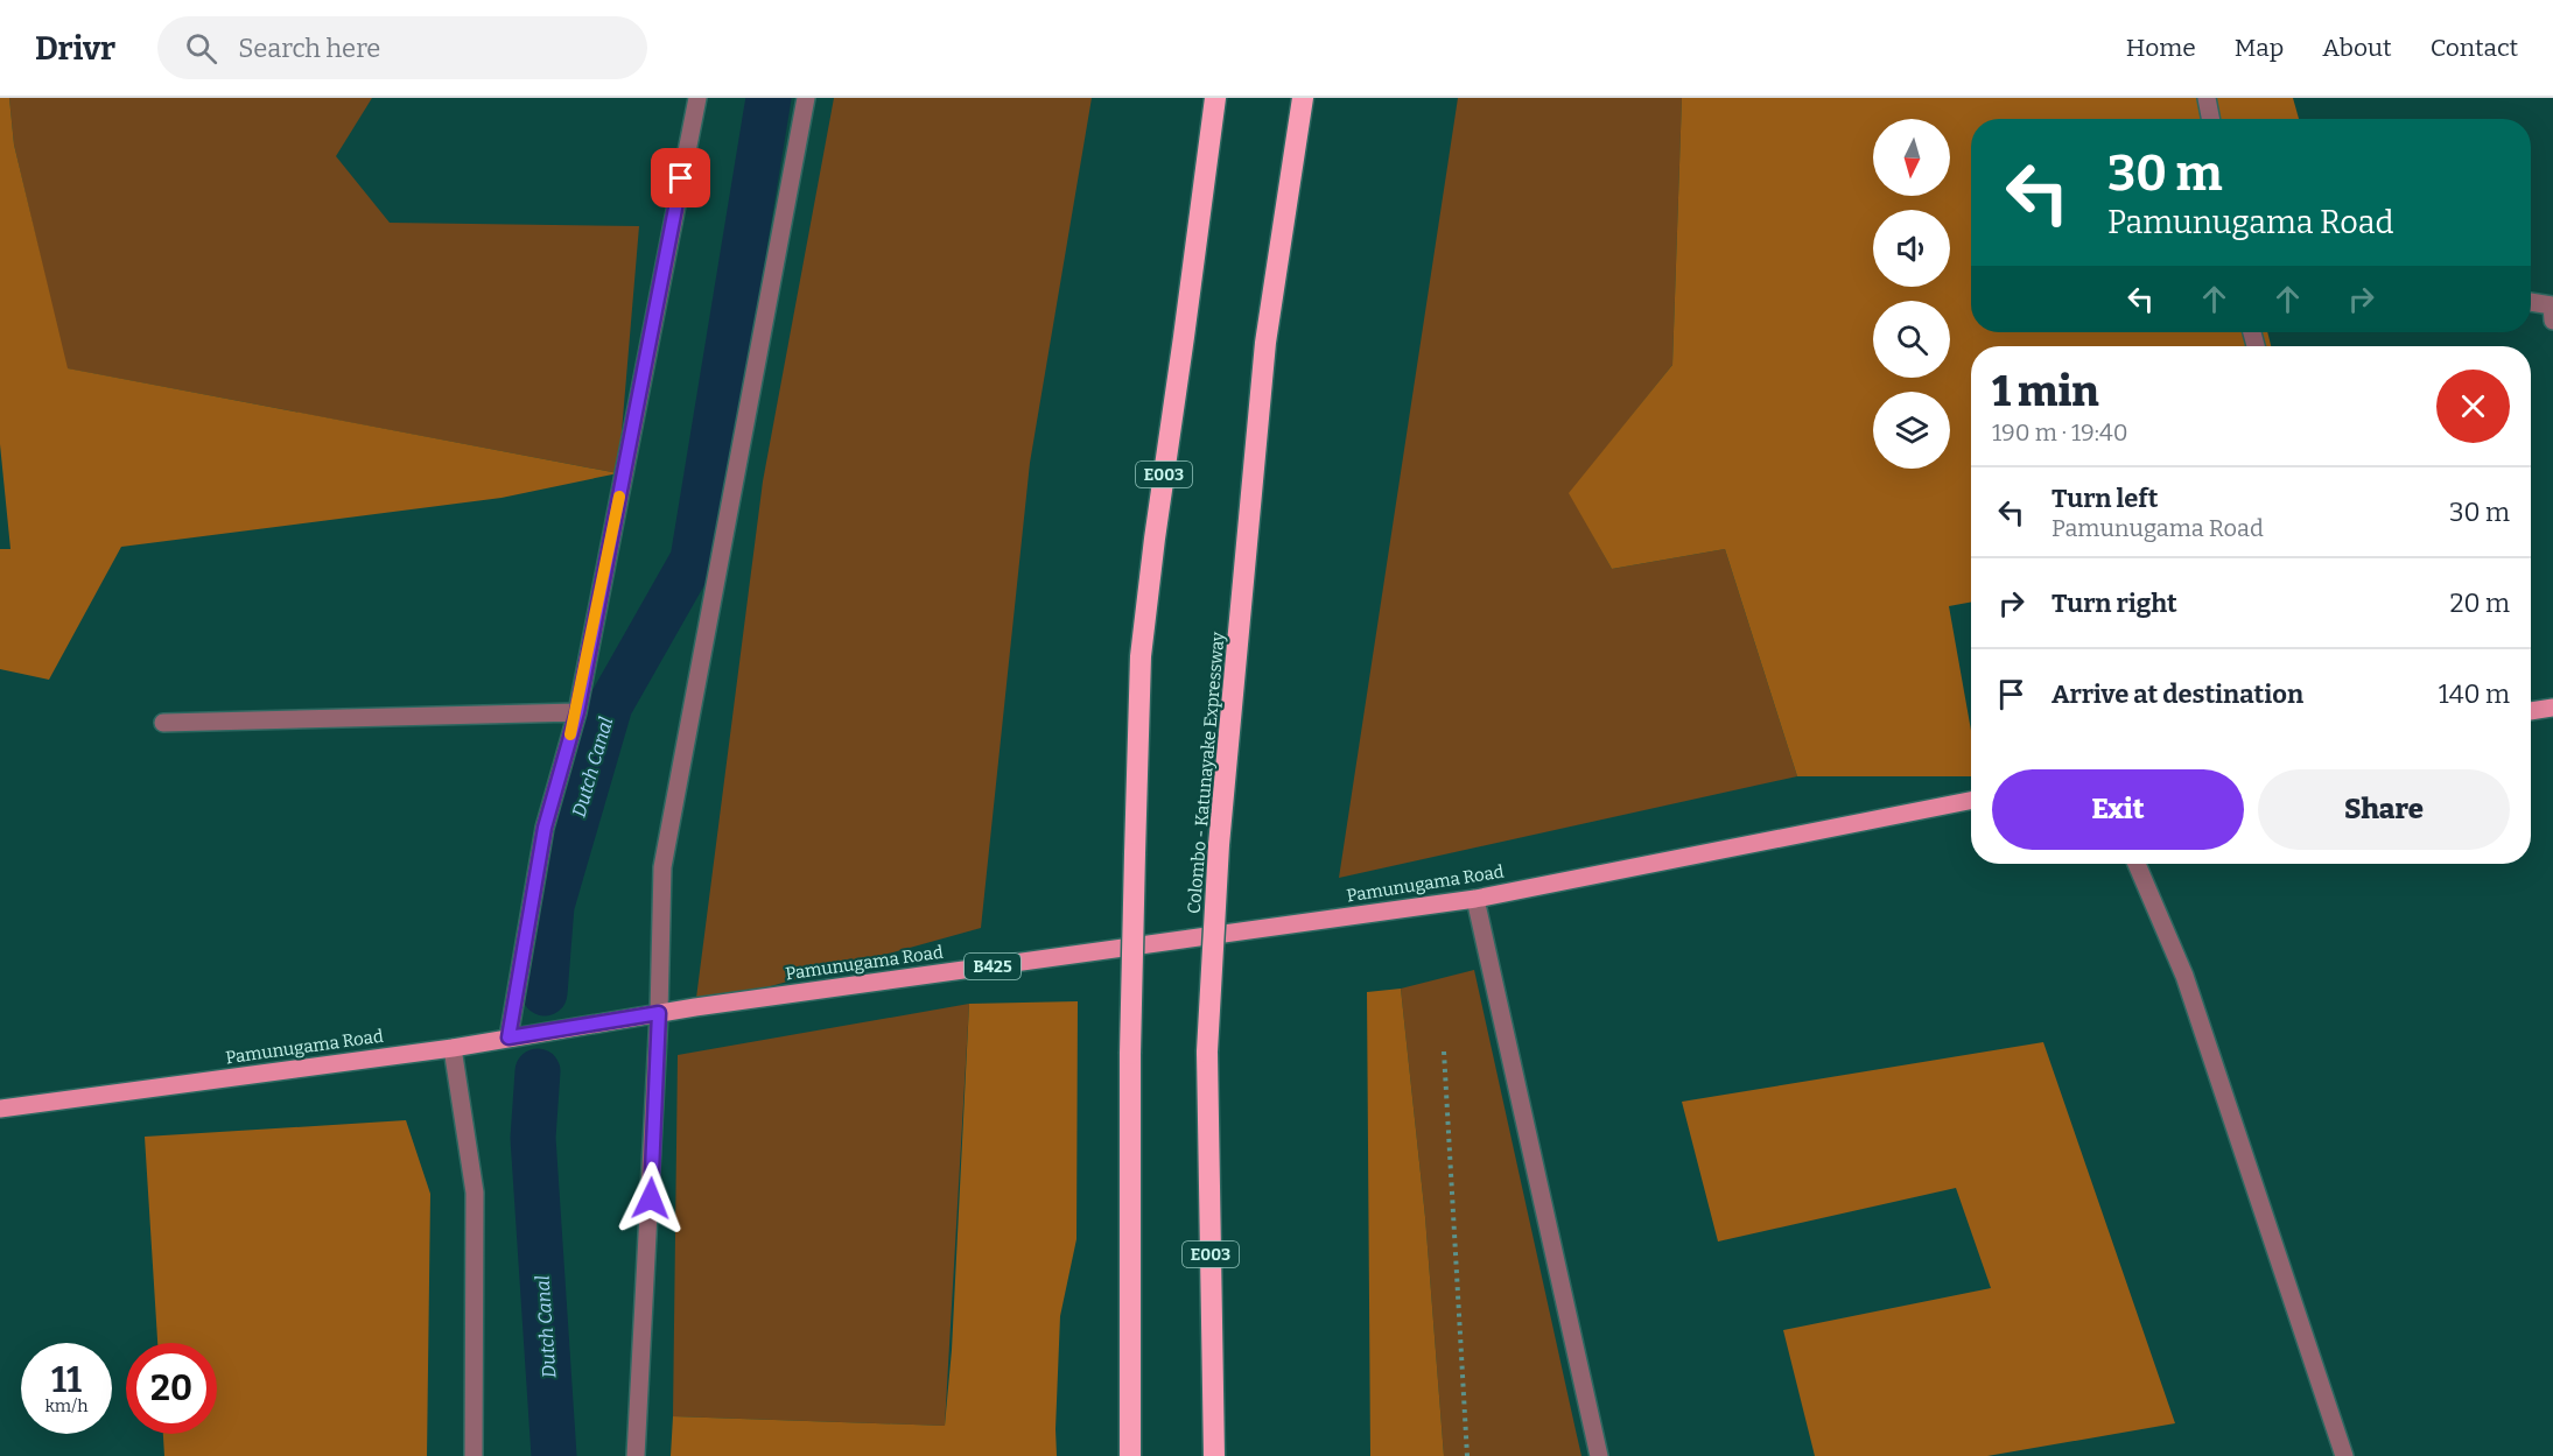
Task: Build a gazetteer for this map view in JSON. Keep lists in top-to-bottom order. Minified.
{"streets":{"highway":["E003","Colombo - Katunayake Expressway"],"main road":["Pamunugama Road","B425"]},"water":["Dutch Canal"],"north":"bottom","page":{"header":"Drivr","search":"Search here","nav":["Home","Map","About","Contact"],"turn":["30 m","Pamunugama Road"],"heading":["1 min","190 m · 19:40"],"list":[{"name":"Turn left","note":"Pamunugama Road","value":"30 m"},{"name":"Turn right","value":"20 m"},{"name":"Arrive at destination","value":"140 m"}],"buttons":["Exit","Share"],"speed":"11 km/h","limit":"20"}}
